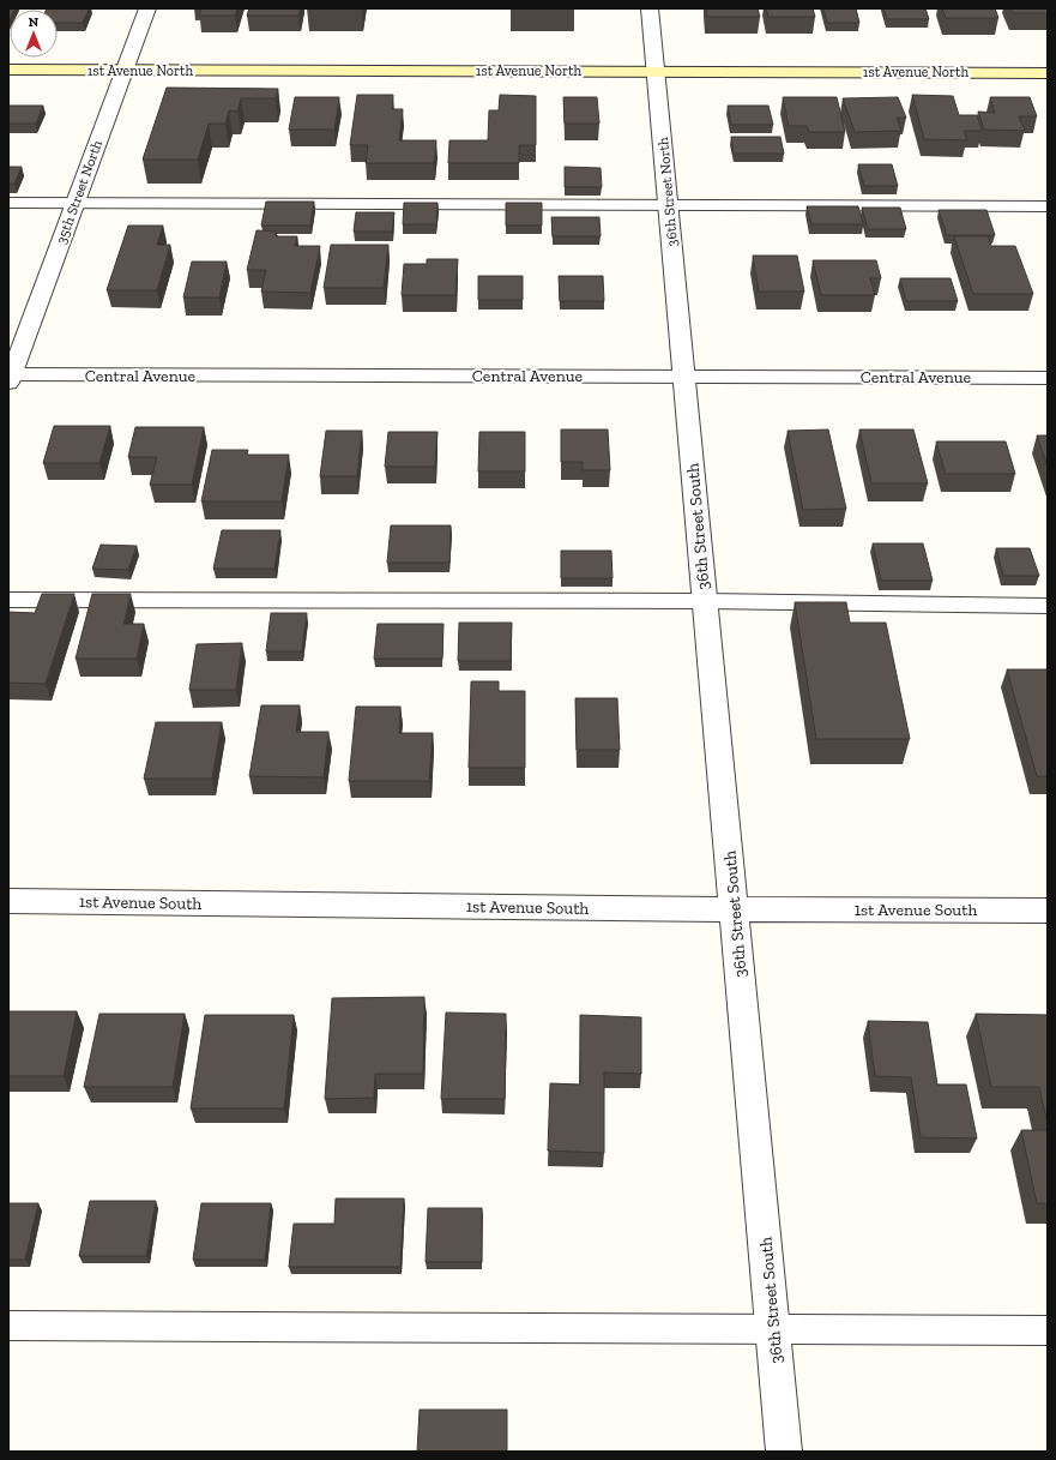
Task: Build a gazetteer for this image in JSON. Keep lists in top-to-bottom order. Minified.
{"streets":{"main road":["1st Avenue North"],"street":["35th Street North","36th Street North","Central Avenue","36th Street South","1st Avenue South"]},"crossings":[["1st Avenue North","35th Street North"],["1st Avenue North","36th Street North"],["35th Street North","Central Avenue"],["36th Street North","Central Avenue"],["36th Street North","36th Street South"],["Central Avenue","36th Street South"],["36th Street South","1st Avenue South"]],"north":"top"}
